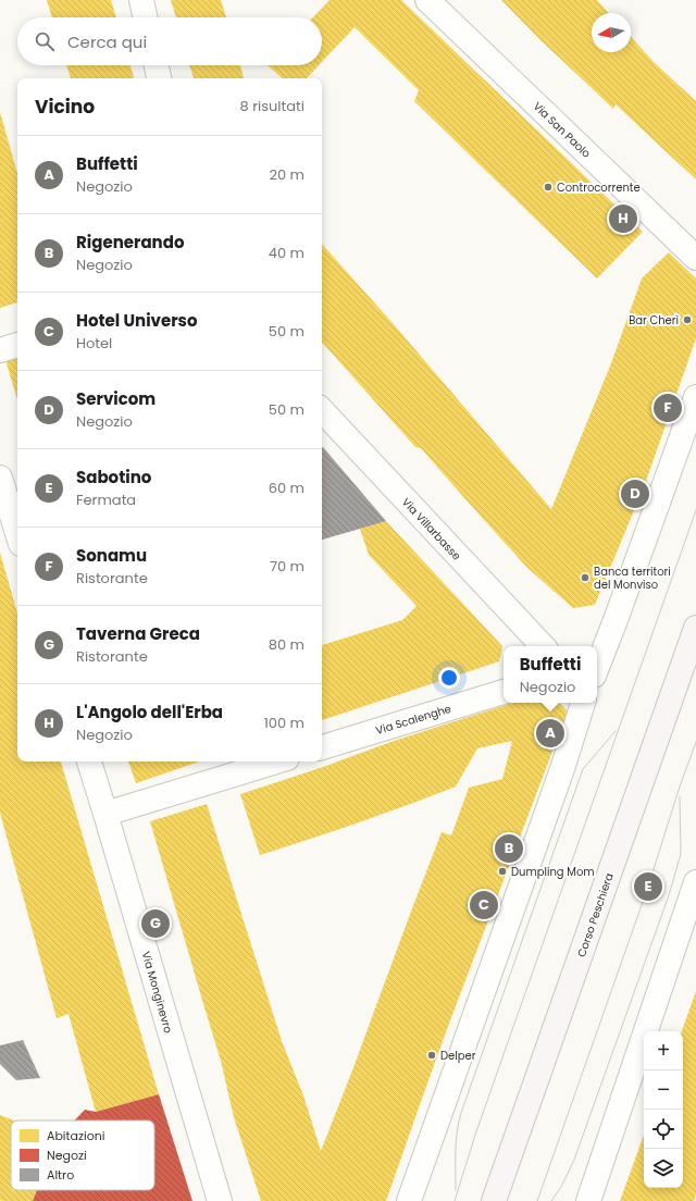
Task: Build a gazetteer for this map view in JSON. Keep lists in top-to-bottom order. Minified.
{"streets":{"main road":["Corso Peschiera"],"street":["Via San Paolo","Via Villarbasse","Via Scalenghe","Via Monginevro"]},"places":["Controcorrente","Bar Cherì","Banca territori del Monviso","Dumpling Mom","Delper"],"legend":["Abitazioni","Negozi","Altro"],"north":"left","page":{"search":"Cerca qui","heading":["Vicino","8 risultati"],"list":[{"mark":"A","name":"Buffetti","note":"Negozio","value":"20 m"},{"mark":"B","name":"Rigenerando","note":"Negozio","value":"40 m"},{"mark":"C","name":"Hotel Universo","note":"Hotel","value":"50 m"},{"mark":"D","name":"Servicom","note":"Negozio","value":"50 m"},{"mark":"E","name":"Sabotino","note":"Fermata","value":"60 m"},{"mark":"F","name":"Sonamu","note":"Ristorante","value":"70 m"},{"mark":"G","name":"Taverna Greca","note":"Ristorante","value":"80 m"},{"mark":"H","name":"L'Angolo dell'Erba","note":"Negozio","value":"100 m"}],"pins":["H","F","D","A","B","E","C","G"],"popup":["Buffetti","Negozio"],"map_buttons":["+","−"]}}
